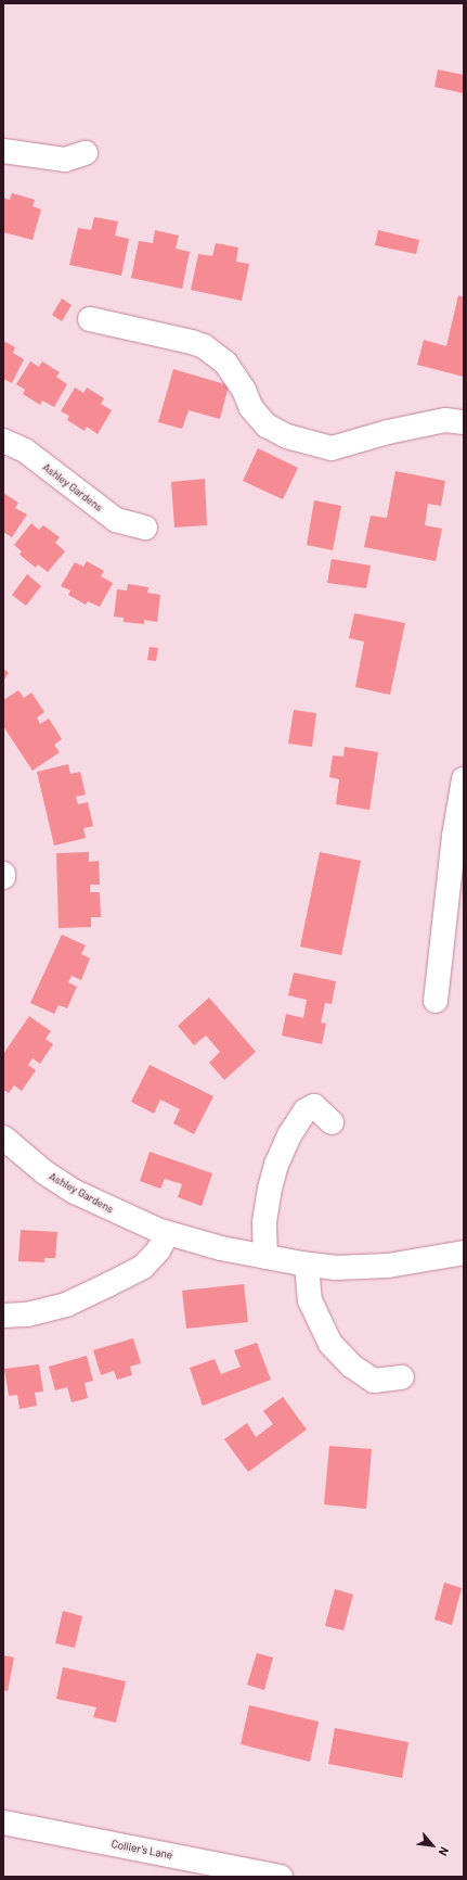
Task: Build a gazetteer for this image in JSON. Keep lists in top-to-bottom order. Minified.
{"streets":{"street":["Ashley Gardens","Collier's Lane"]},"north":"bottom right"}
